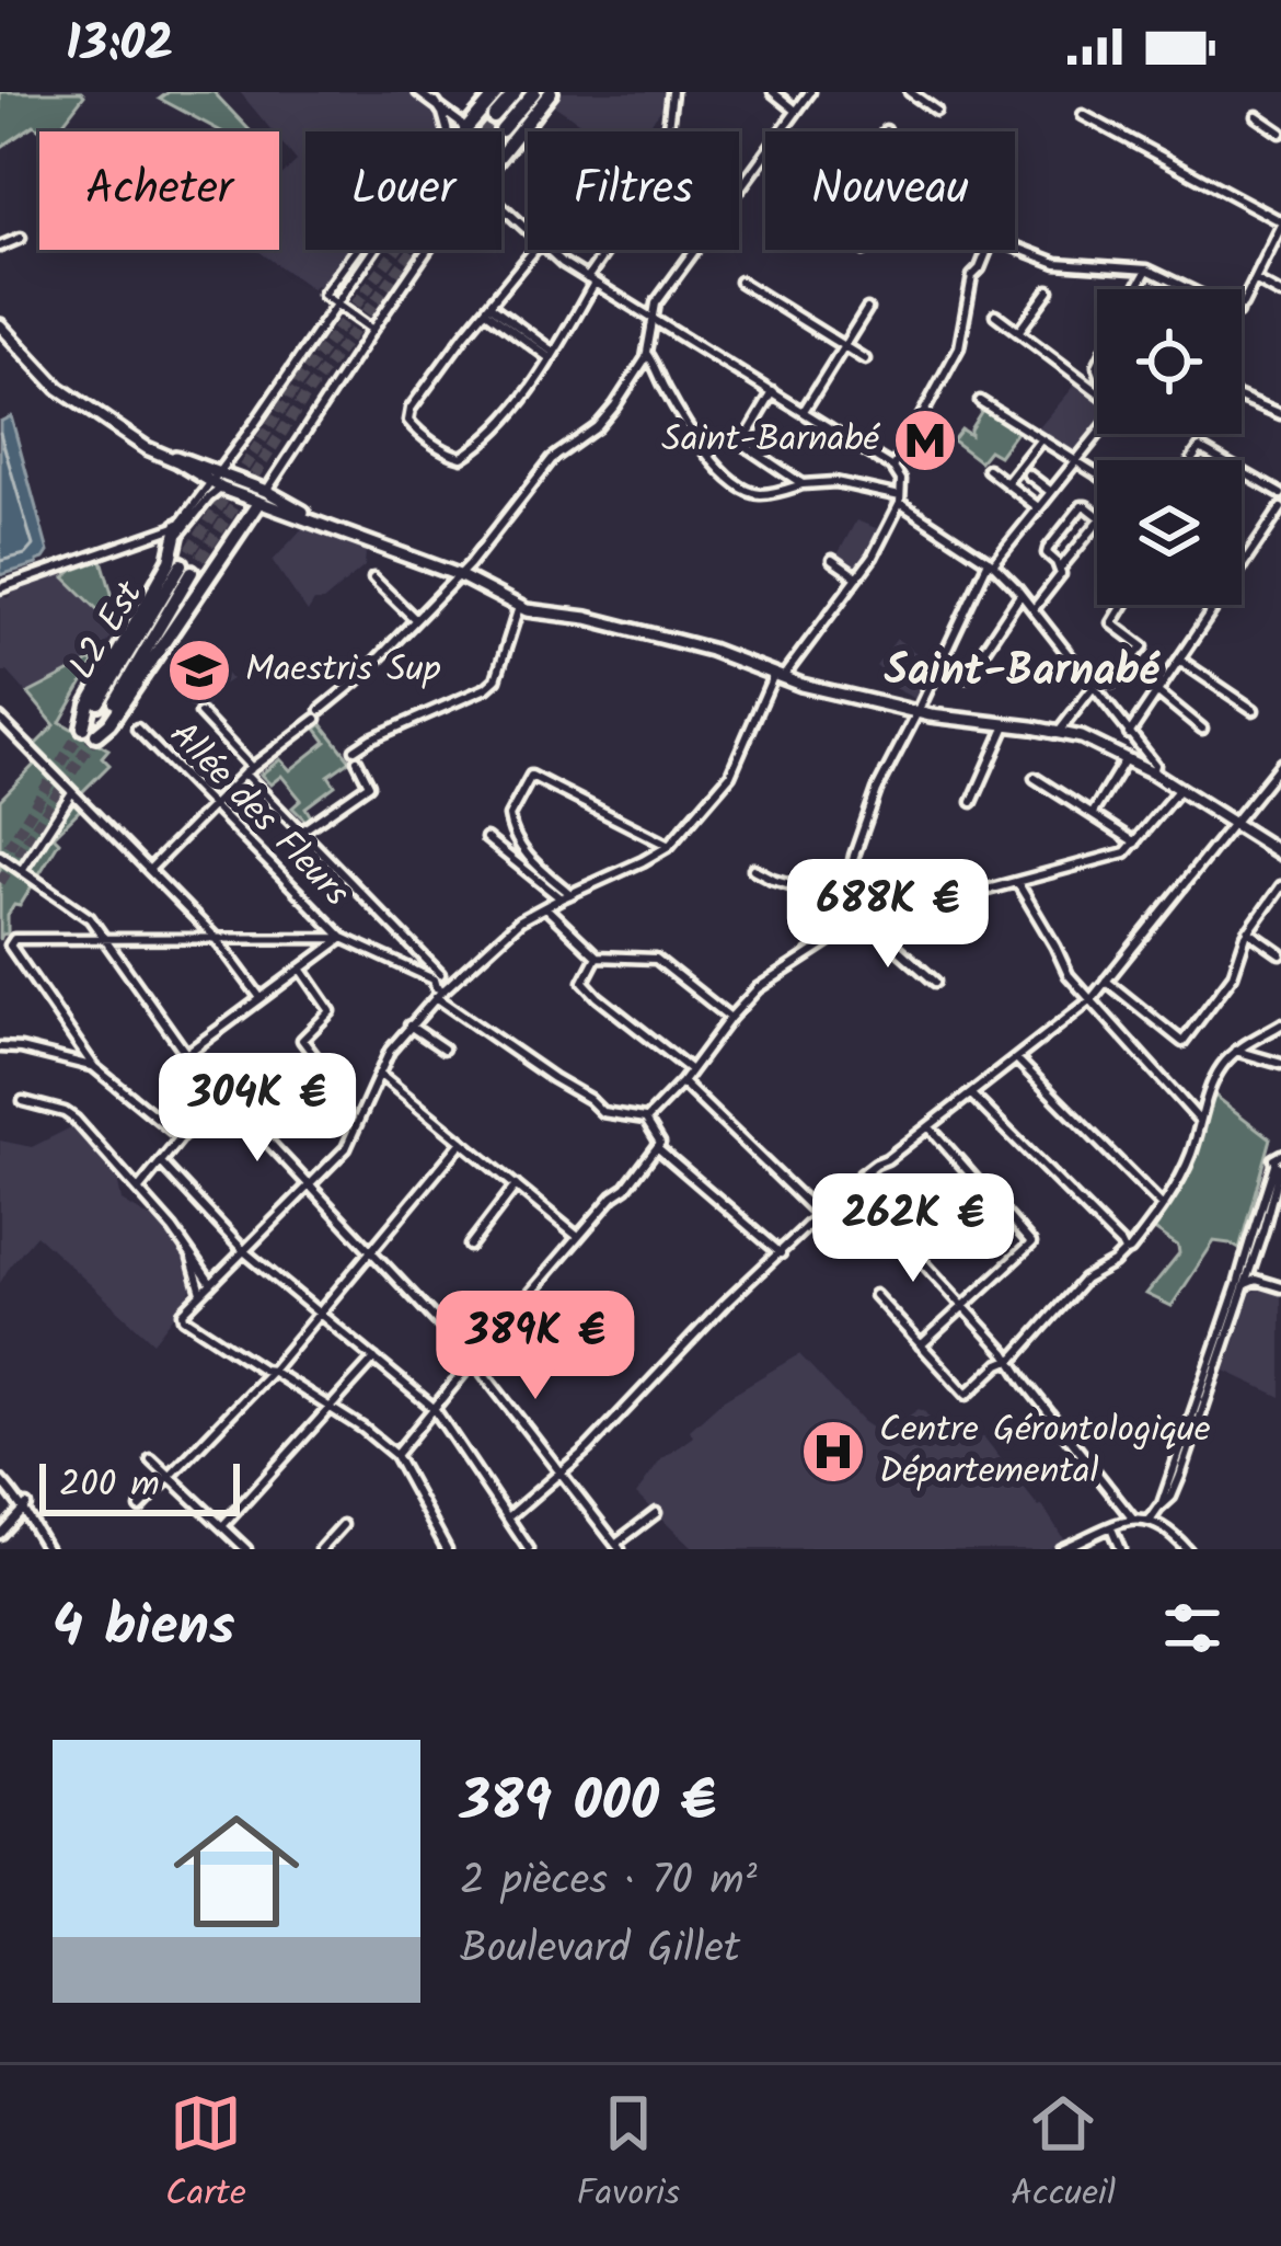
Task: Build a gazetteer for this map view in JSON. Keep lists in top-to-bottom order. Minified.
{"streets":{"highway":["L2 Est"],"street":["Allée des Fleurs"]},"districts":["Saint-Barnabé"],"places":{"metro station":["Saint-Barnabé"],"school or university":["Maestris Sup"],"hospital":["Centre Gérontologique Départemental"]},"scale_bar":"200 m","page":{"status":"13:02","chip":["Acheter","Louer","Filtres","Nouveau"],"price":["688K €","304K €","262K €","389K €"],"scale":"200 m","heading":"4 biens","list":[{"name":"389 000 €","note":"2 pièces · 70 m² · Boulevard Gillet"}],"tabs":["Carte","Favoris","Accueil"]}}
